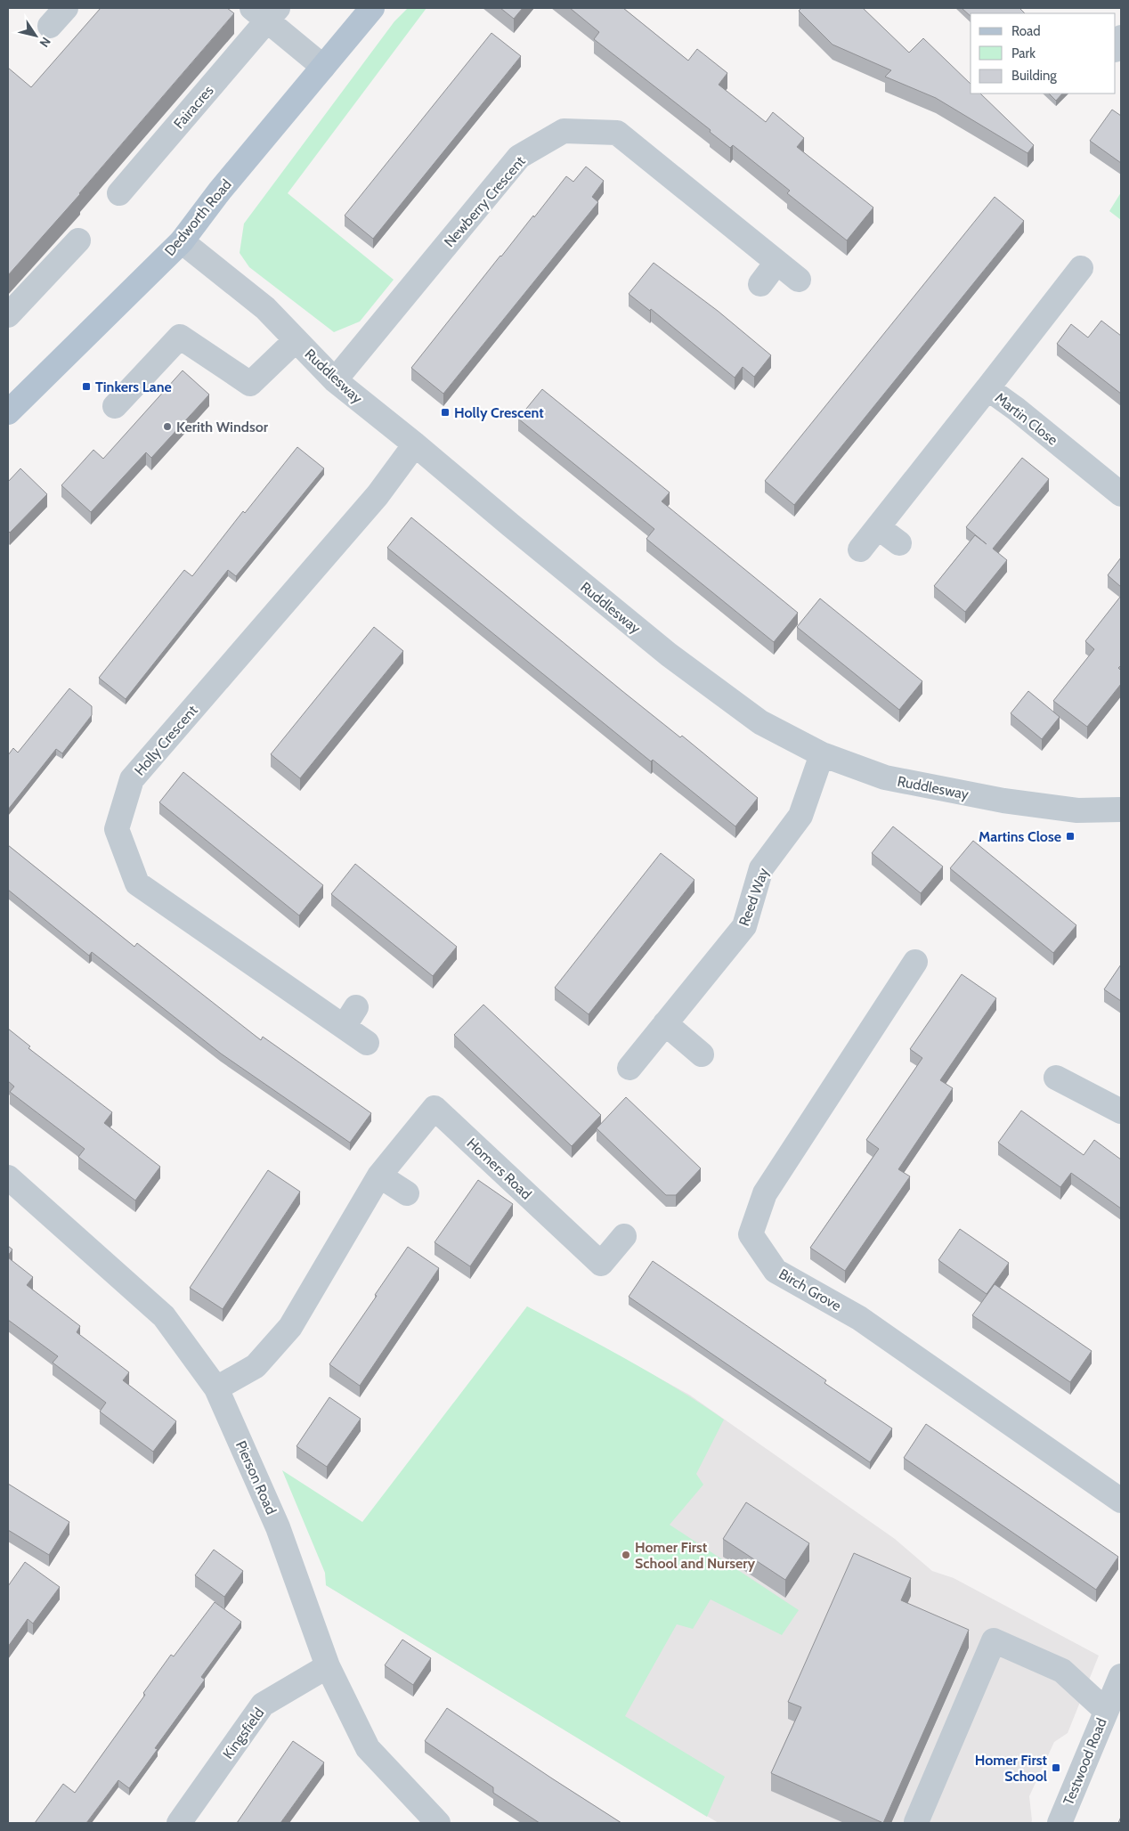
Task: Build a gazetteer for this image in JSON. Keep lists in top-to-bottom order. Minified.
{"streets":{"main road":["Dedworth Road"],"street":["Fairacres","Newberry Crescent","Ruddlesway","Martin Close","Holly Crescent","Reed Way","Homers Road","Birch Grove","Pierson Road","Kingsfield","Testwood Road"]},"crossings":[["Fairacres","Dedworth Road"],["Newberry Crescent","Ruddlesway"],["Dedworth Road","Ruddlesway"],["Ruddlesway","Holly Crescent"],["Ruddlesway","Reed Way"],["Homers Road","Pierson Road"],["Pierson Road","Kingsfield"]],"places":{"transit":["Tinkers Lane","Holly Crescent","Martins Close","Homer First School"],"other":["Kerith Windsor","Homer First School and Nursery"]},"legend":["Road","Park","Building"],"north":"bottom right"}
